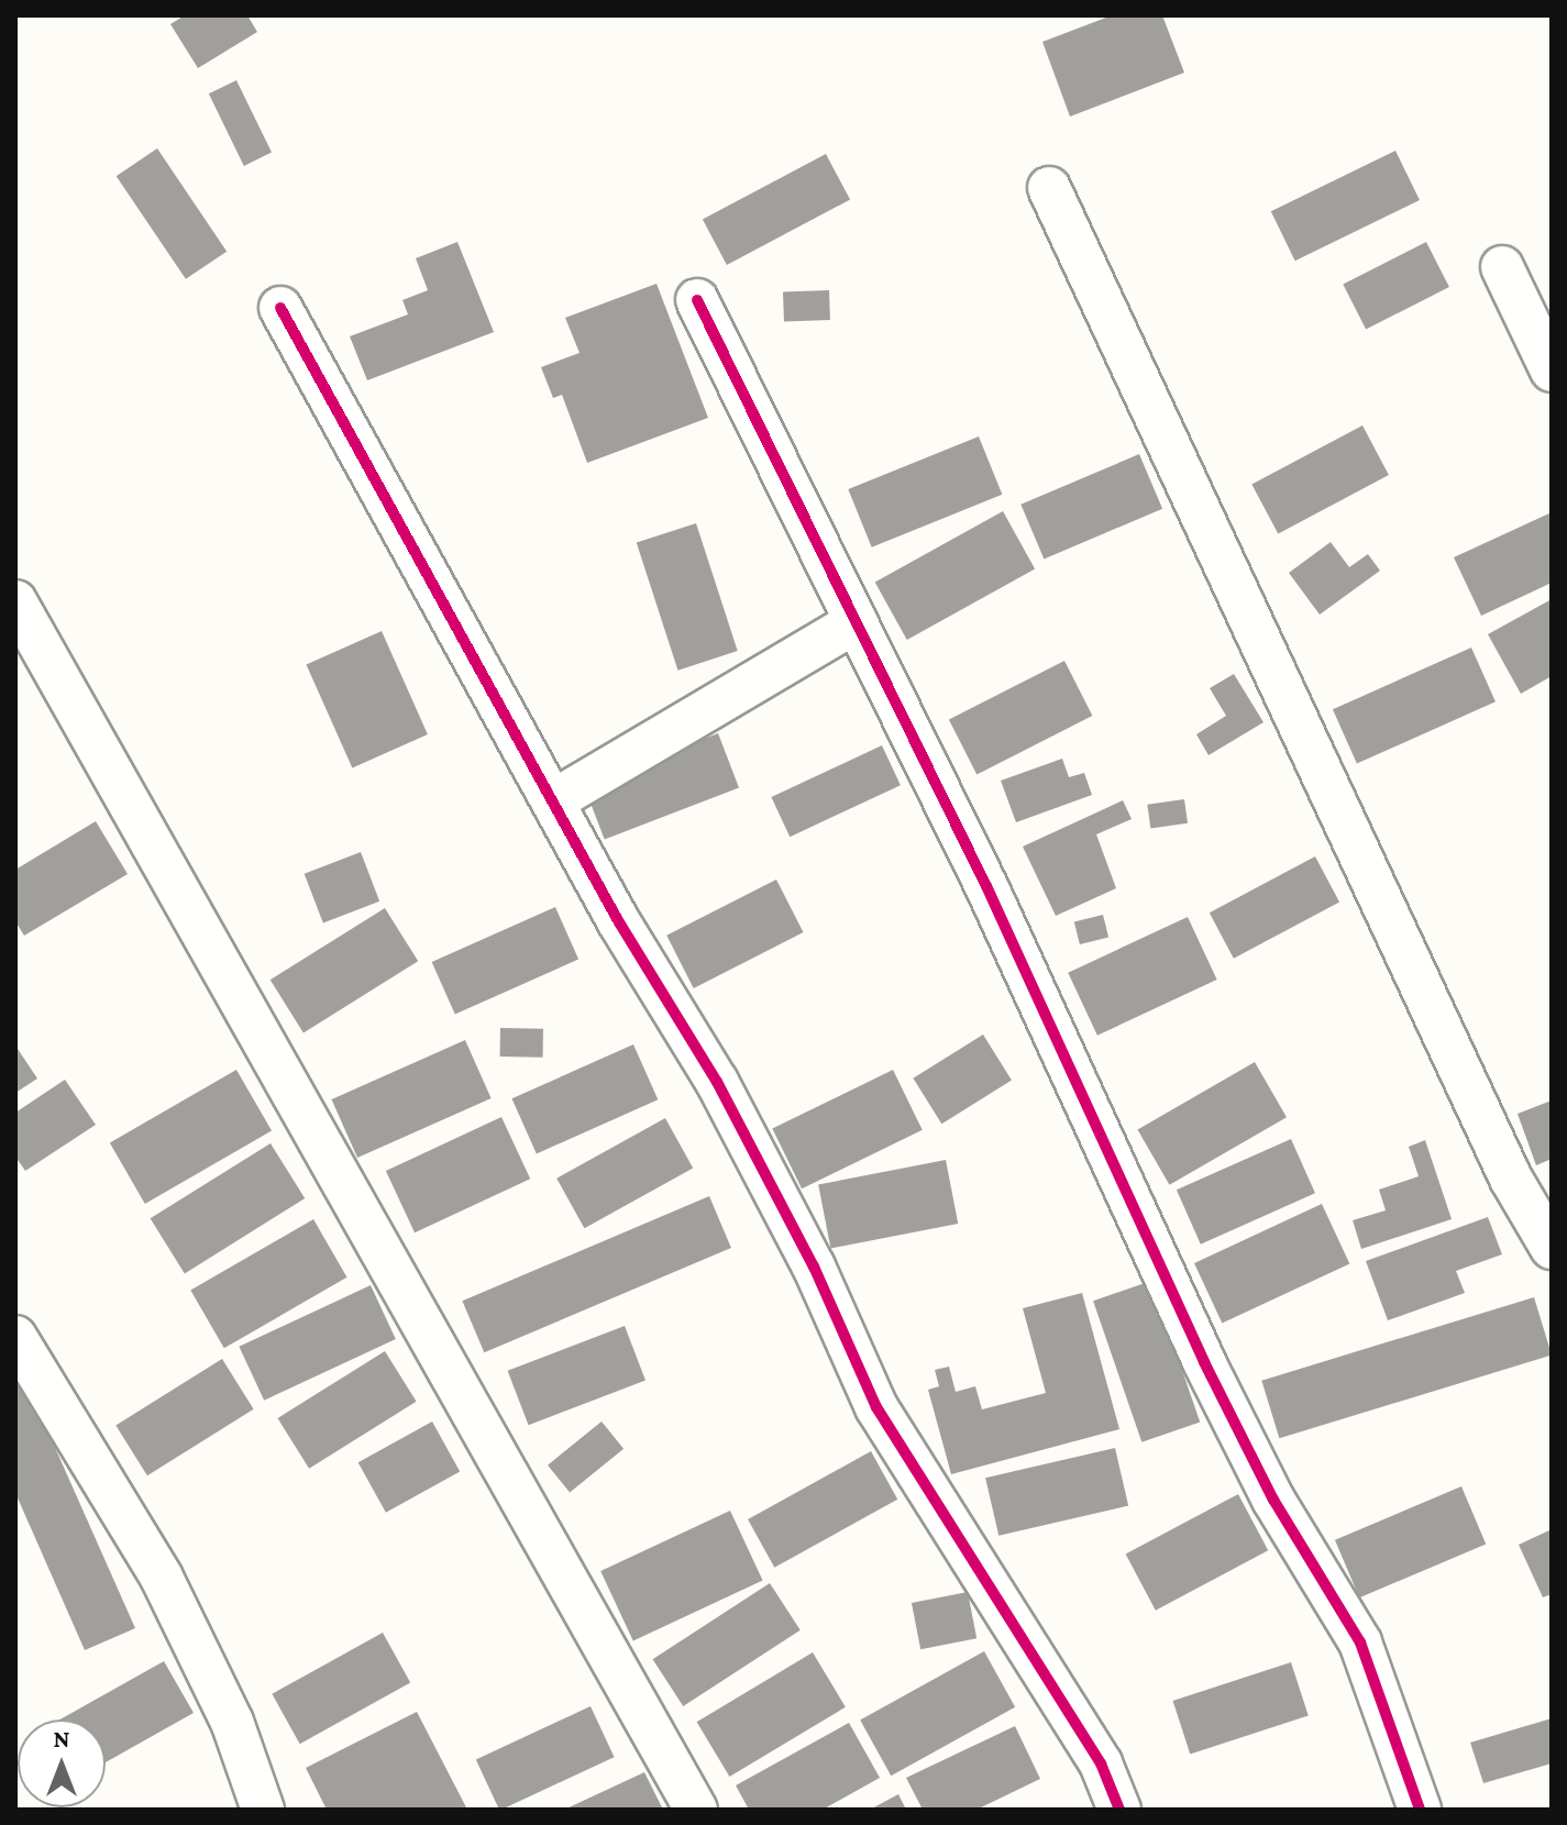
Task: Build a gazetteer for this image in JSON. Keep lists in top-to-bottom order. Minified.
{"north":"top"}
